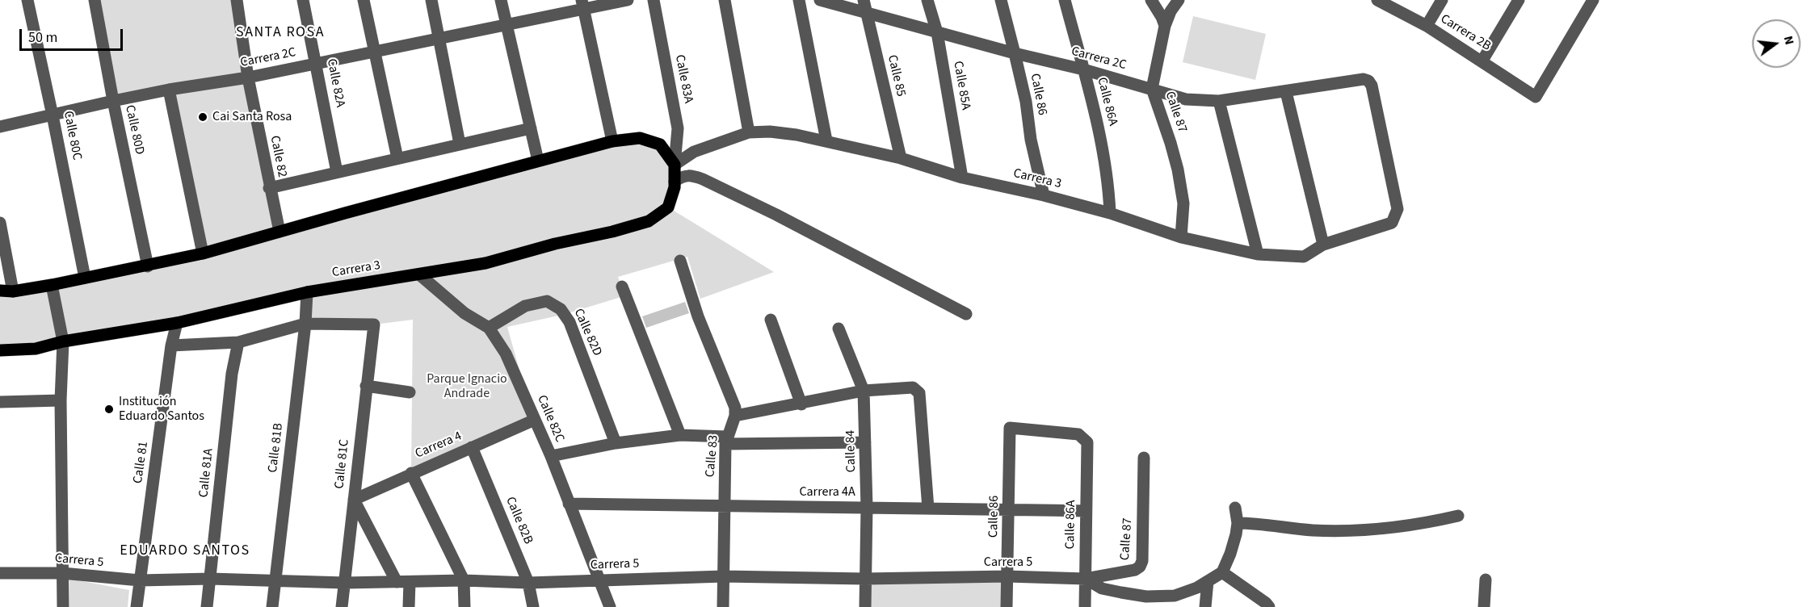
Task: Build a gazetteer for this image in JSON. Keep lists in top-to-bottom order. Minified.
{"streets":{"main road":["Carrera 3"],"street":["Carrera 2B","Carrera 2C","Calle 85","Calle 83A","Calle 82A","Calle 85A","Calle 86","Calle 86A","Calle 87","Calle 80D","Calle 80C","Calle 82","Calle 82D","Calle 82C","Carrera 4","Calle 81B","Calle 84","Calle 83","Calle 81","Calle 81C","Calle 81A","Carrera 4A","Calle 82B","Carrera 5"]},"crossings":[["Carrera 2C","Calle 85"],["Carrera 2C","Calle 82A"],["Carrera 2C","Calle 85A"],["Carrera 2C","Calle 86"],["Carrera 2C","Calle 86A"],["Carrera 2C","Calle 87"],["Carrera 2C","Calle 80D"],["Carrera 2C","Calle 80C"],["Carrera 2C","Calle 82"],["Carrera 2C","Carrera 3"],["Calle 85","Carrera 3"],["Calle 83A","Carrera 3"],["Calle 85A","Carrera 3"],["Calle 86","Calle 86A"],["Calle 86","Carrera 3"],["Calle 86","Carrera 4A"],["Calle 86","Carrera 5"],["Calle 86A","Calle 87"],["Calle 86A","Carrera 3"],["Calle 86A","Carrera 4A"],["Calle 86A","Carrera 5"],["Calle 87","Carrera 3"],["Calle 87","Carrera 5"],["Carrera 3","Calle 82C"],["Carrera 3","Calle 81B"],["Carrera 3","Calle 81"],["Calle 82D","Calle 82C"],["Calle 82C","Carrera 4"],["Calle 82C","Carrera 4A"],["Calle 82C","Carrera 5"],["Carrera 4","Calle 81C"],["Carrera 4","Calle 82B"],["Calle 81B","Calle 81C"],["Calle 81B","Carrera 5"],["Calle 84","Carrera 4A"],["Calle 84","Carrera 5"],["Calle 83","Carrera 4A"],["Calle 83","Carrera 5"],["Calle 81","Carrera 5"],["Calle 81C","Carrera 5"],["Calle 81A","Carrera 5"],["Calle 82B","Carrera 5"]],"districts":["SANTA ROSA","EDUARDO SANTOS"],"parks":["Parque Ignacio Andrade"],"places":["Cai Santa Rosa","Institución Eduardo Santos"],"scale_bar":"50 m","north":"right"}
